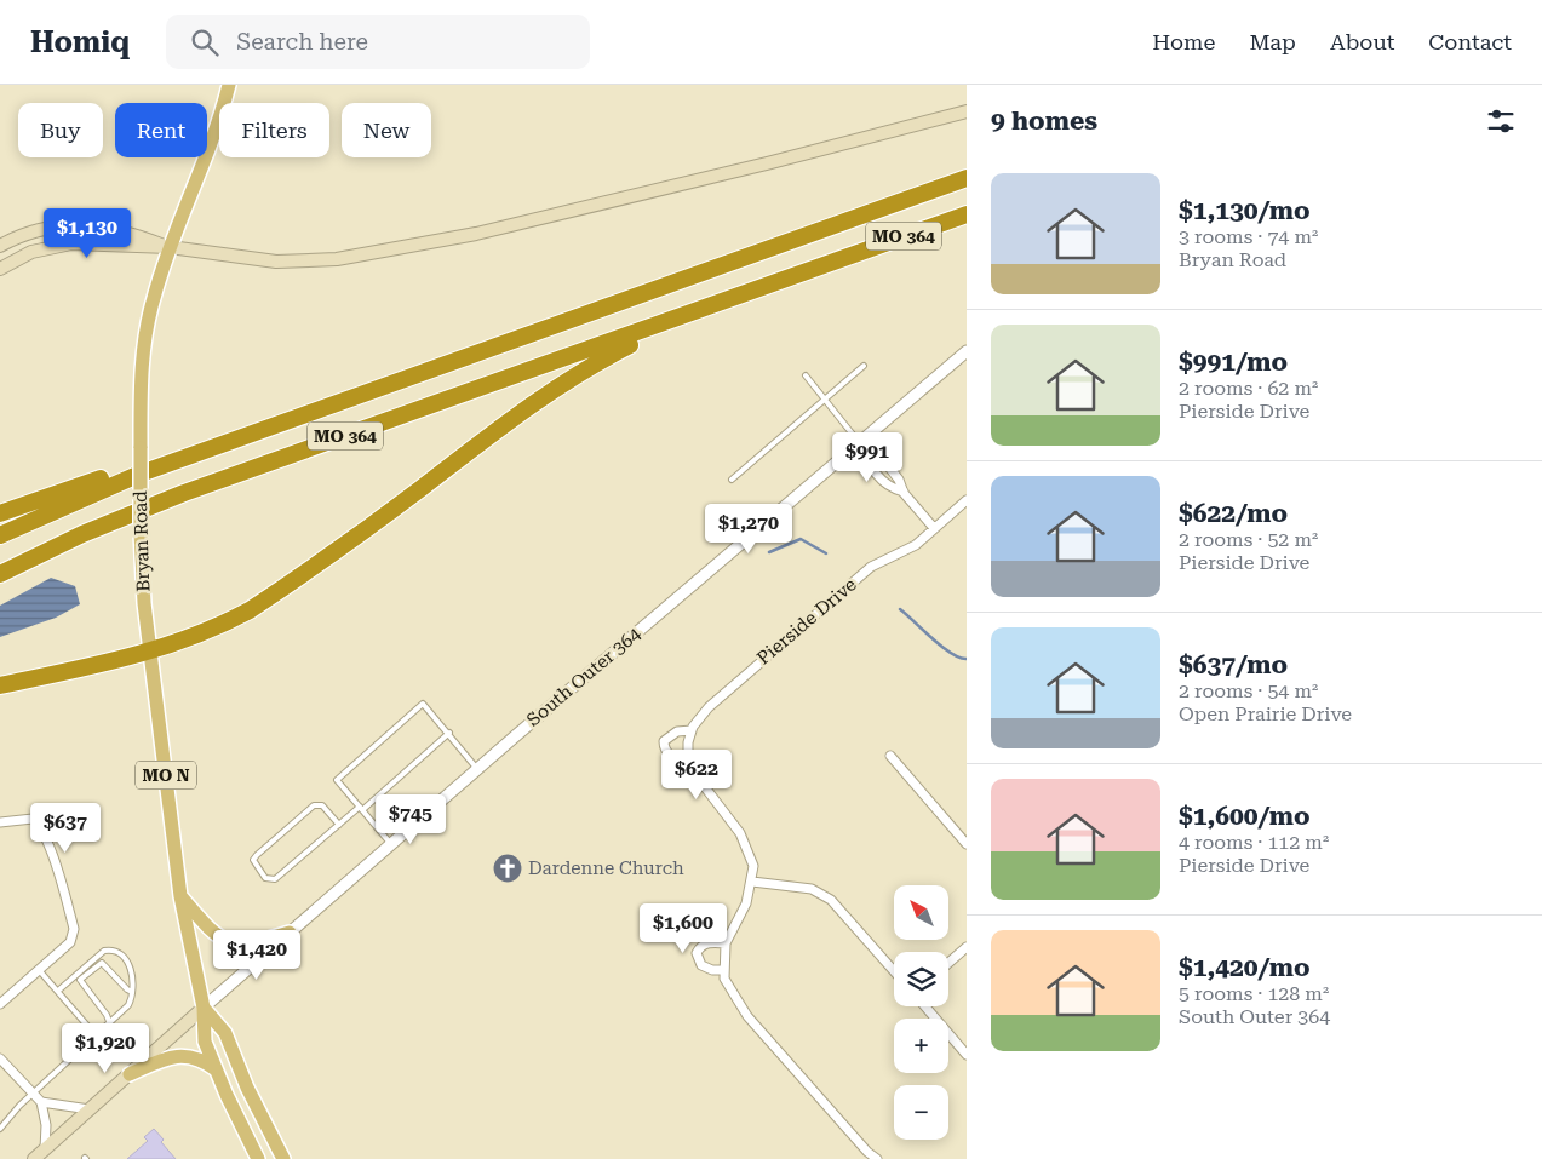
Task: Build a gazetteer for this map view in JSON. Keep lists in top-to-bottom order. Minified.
{"streets":{"highway":["MO 364"],"main road":["Bryan Road","MO N"],"street":["Pierside Drive","South Outer 364"]},"crossings":[["Bryan Road","South Outer 364"]],"places":{"church":["Dardenne Church"]},"north":"top left","page":{"header":"Homiq","search":"Search here","nav":["Home","Map","About","Contact"],"heading":"9 homes","chip":["Buy","Rent","Filters","New"],"list":[{"name":"$1,130/mo","note":"3 rooms · 74 m² · Bryan Road"},{"name":"$991/mo","note":"2 rooms · 62 m² · Pierside Drive"},{"name":"$622/mo","note":"2 rooms · 52 m² · Pierside Drive"},{"name":"$637/mo","note":"2 rooms · 54 m² · Open Prairie Drive"},{"name":"$1,600/mo","note":"4 rooms · 112 m² · Pierside Drive"},{"name":"$1,420/mo","note":"5 rooms · 128 m² · South Outer 364"}],"price":["$1,130","$991","$1,270","$622","$745","$637","$1,600","$1,420","$1,920"],"map_buttons":["+","−"]}}
